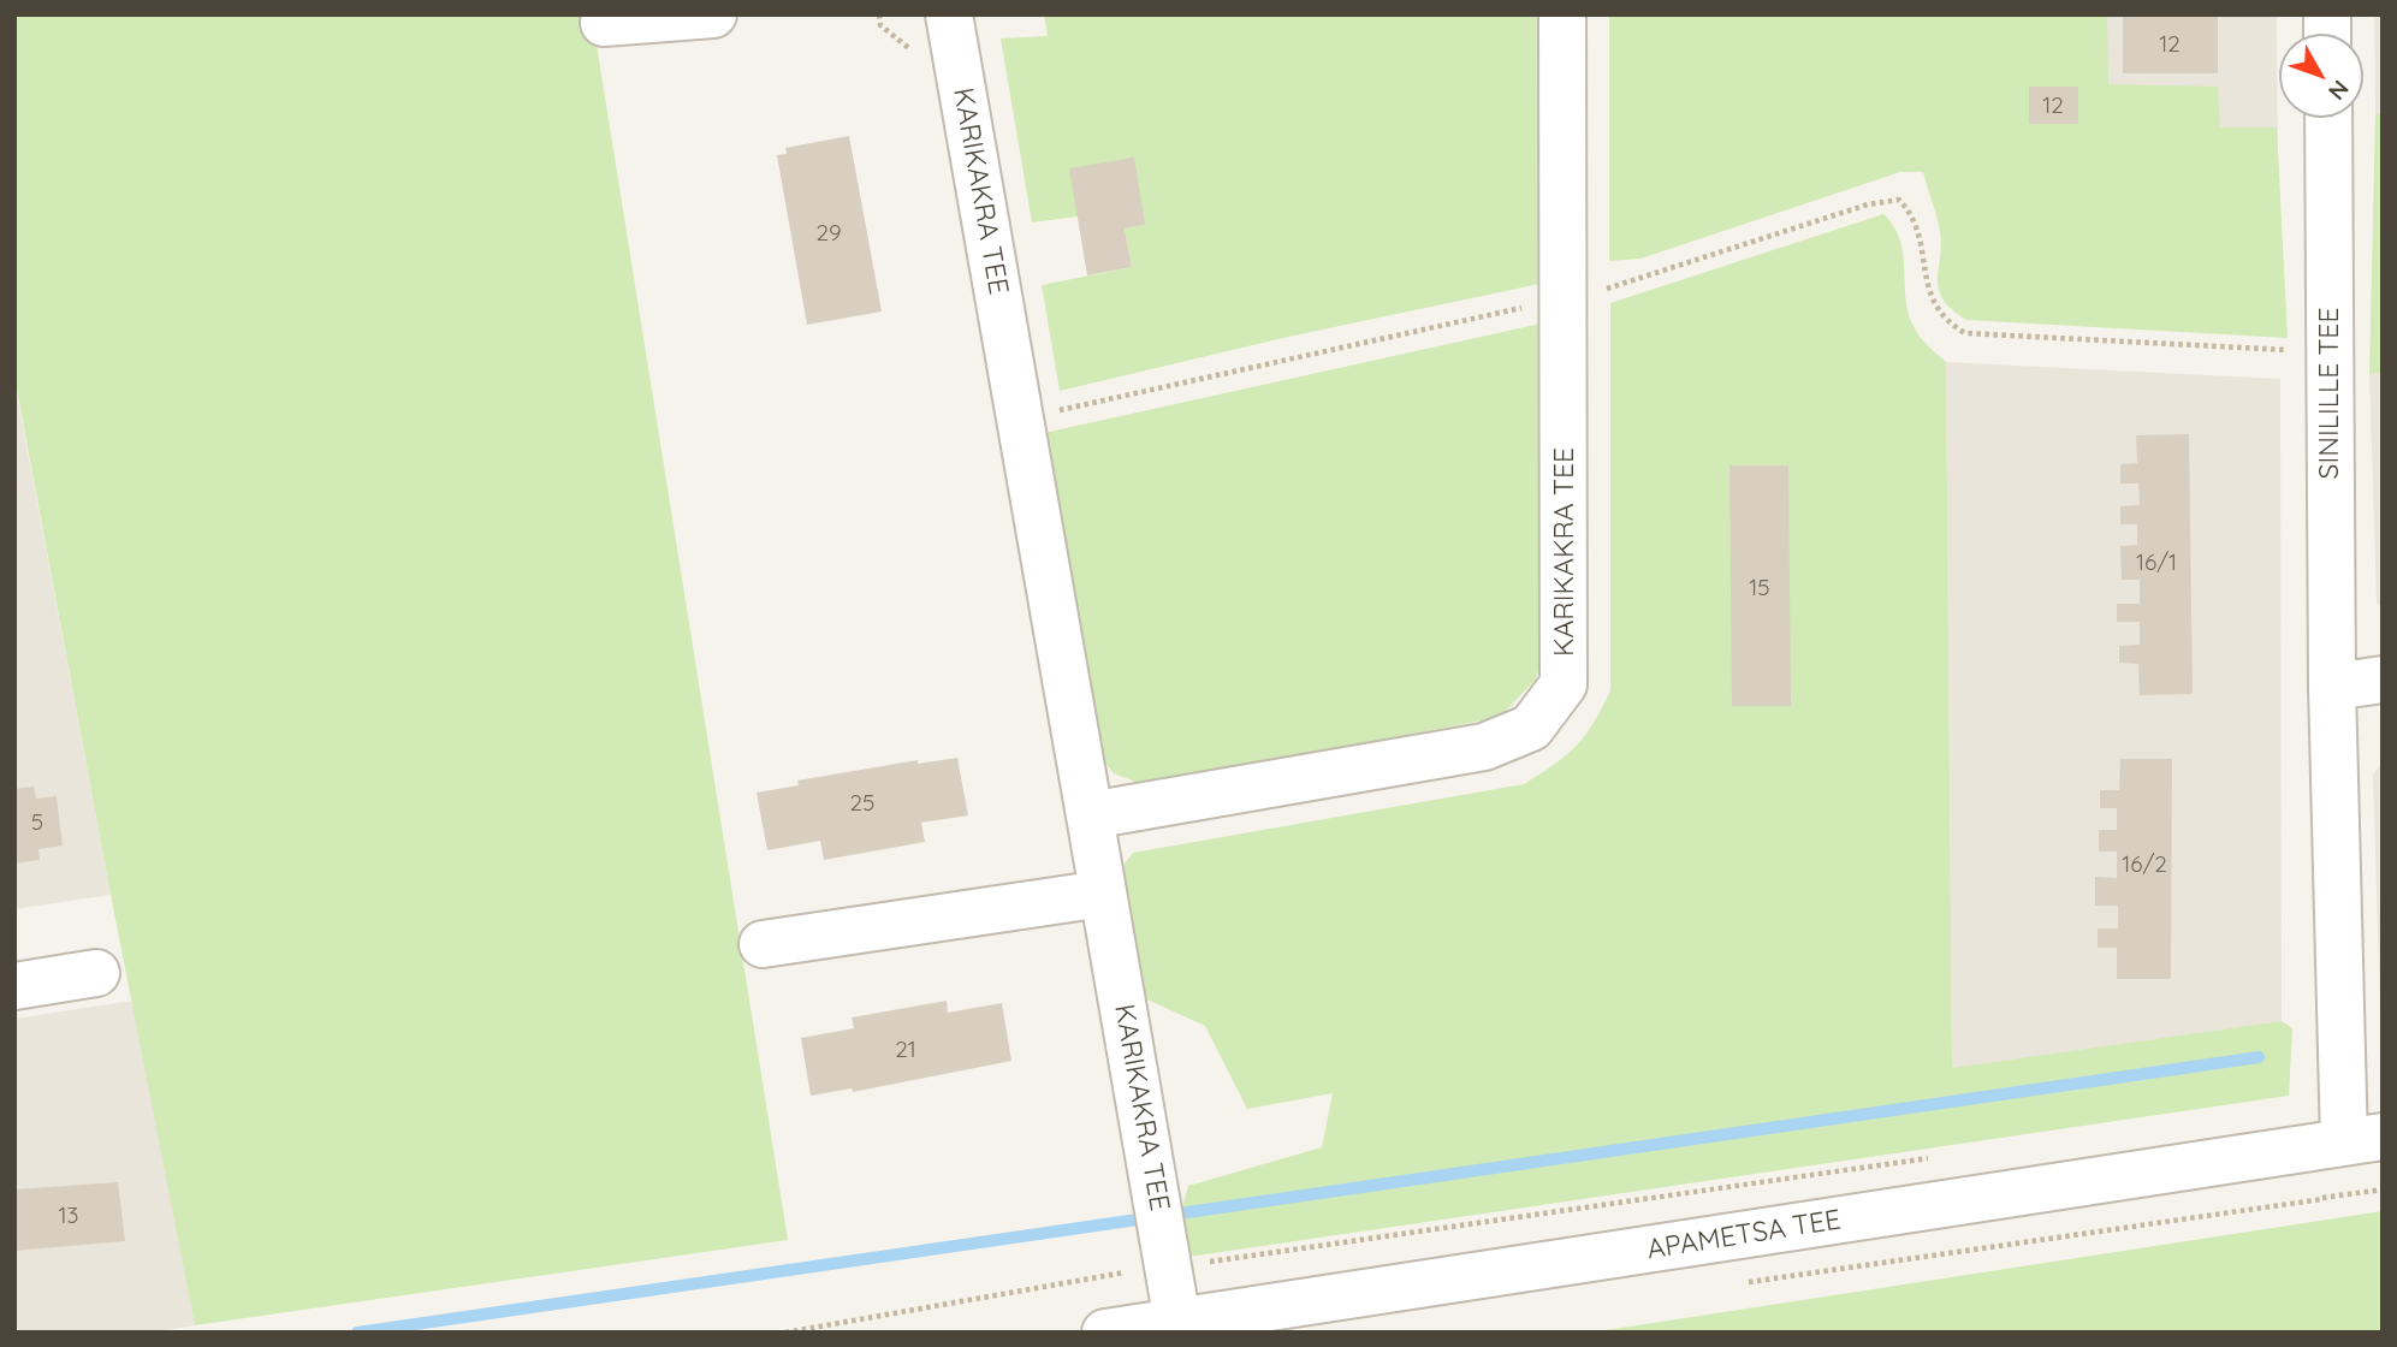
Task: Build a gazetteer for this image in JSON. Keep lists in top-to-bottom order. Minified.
{"streets":{"street":["KARIKAKRA TEE","SINILILLE TEE","APAMETSA TEE"]},"crossings":[["KARIKAKRA TEE","APAMETSA TEE"],["SINILILLE TEE","APAMETSA TEE"]],"house_numbers":["12","12","29","16/1","15","25","5","16/2","21","13"],"north":"bottom right"}
